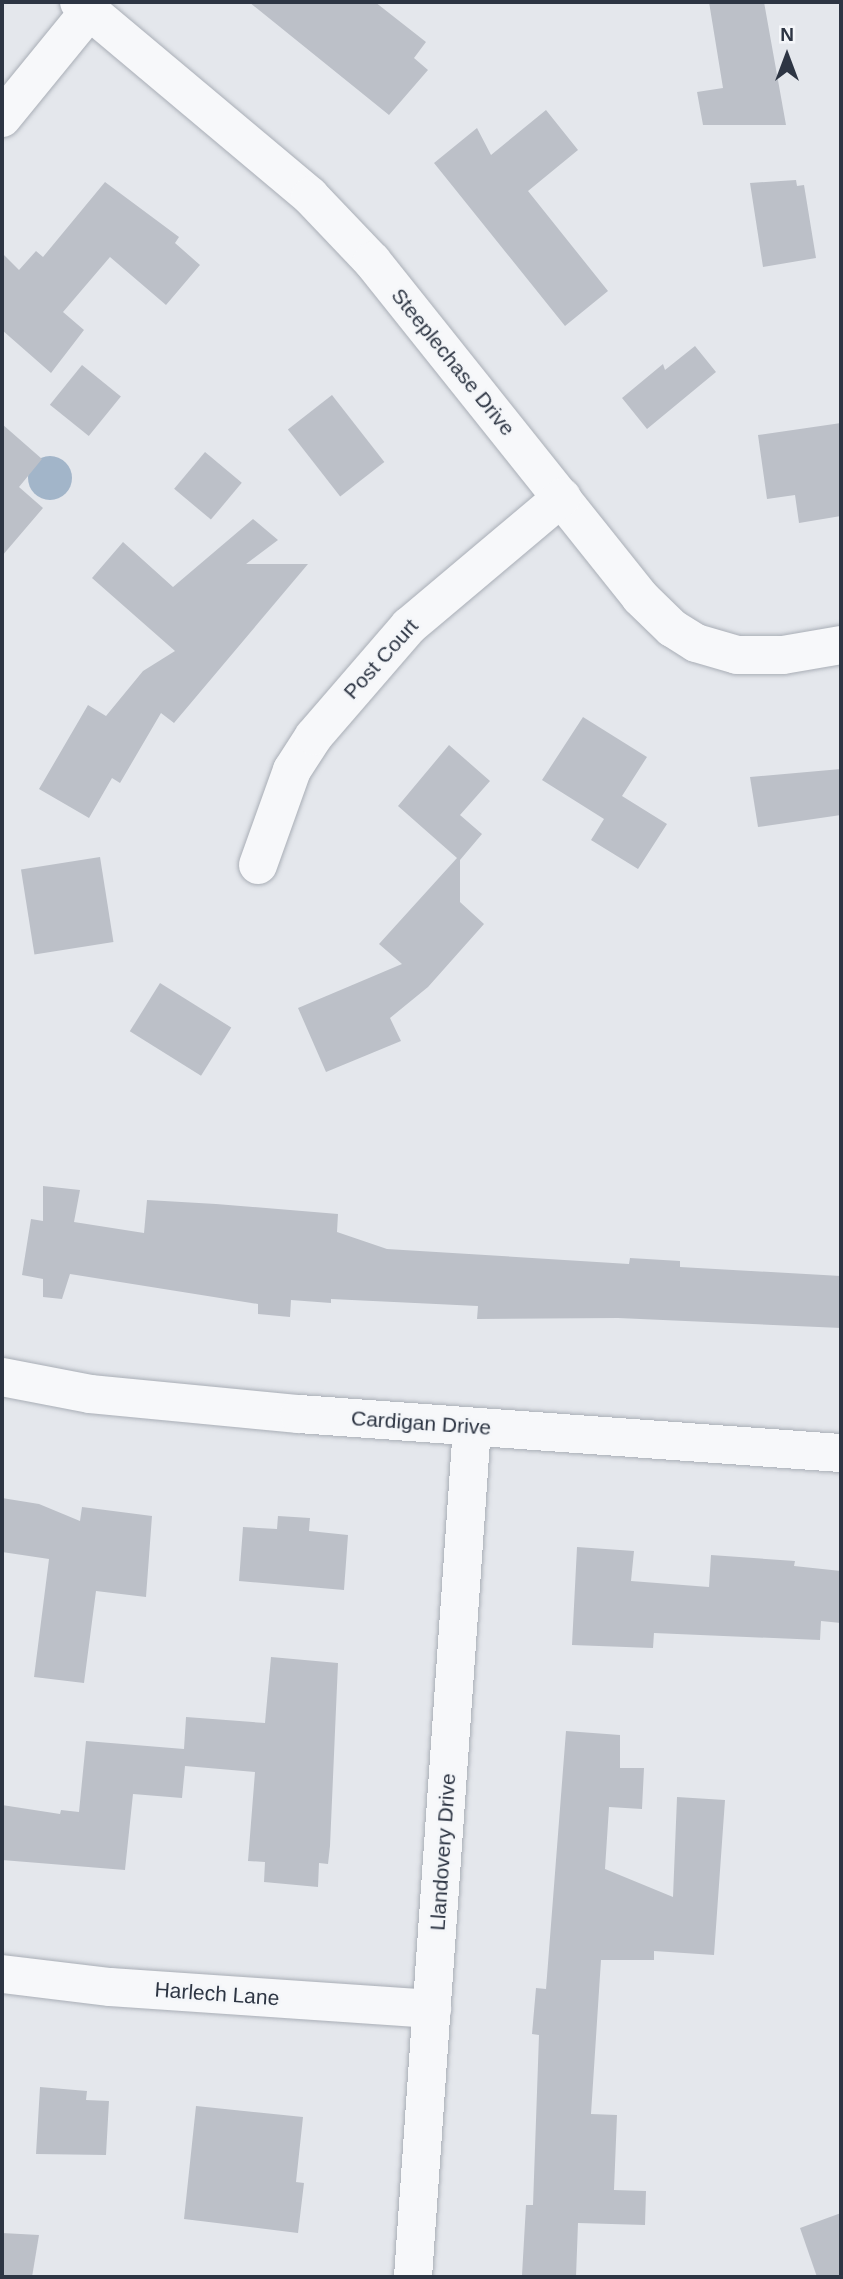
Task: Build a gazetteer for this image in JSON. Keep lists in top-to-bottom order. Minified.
{"streets":{"street":["Steeplechase Drive","Post Court","Cardigan Drive","Llandovery Drive","Harlech Lane"]},"crossings":[["Steeplechase Drive","Post Court"],["Cardigan Drive","Llandovery Drive"],["Llandovery Drive","Harlech Lane"]],"north":"top"}
